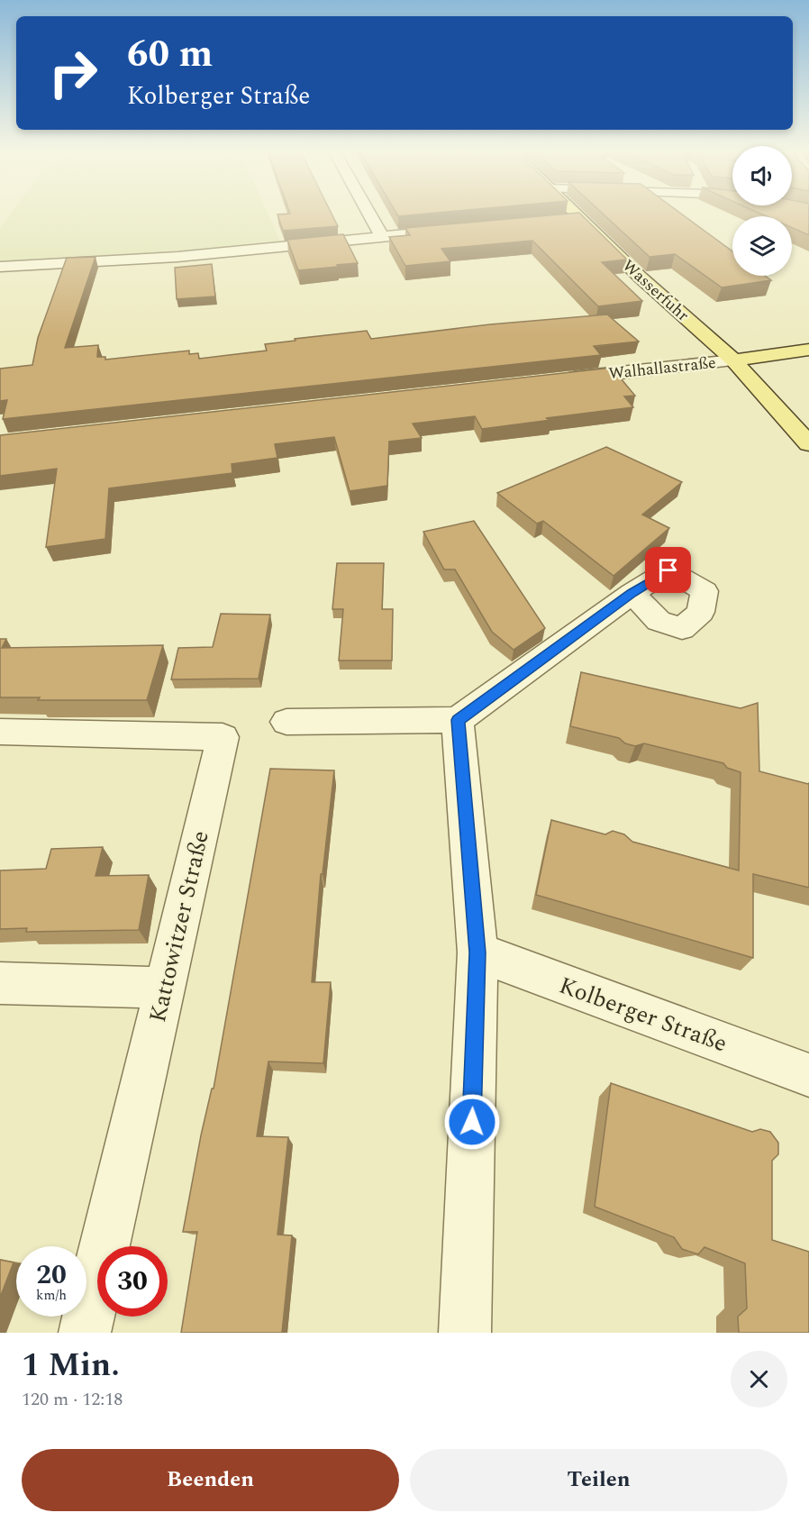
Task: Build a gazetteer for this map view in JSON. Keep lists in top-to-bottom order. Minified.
{"streets":{"main road":["Wasserfuhr","Walhallastraße"],"street":["Kattowitzer Straße","Kolberger Straße"]},"crossings":[["Wasserfuhr","Walhallastraße"]],"page":{"turn":["60 m","Kolberger Straße"],"speed":"20 km/h","limit":"30","heading":["1 Min.","120 m · 12:18"],"buttons":["Beenden","Teilen"]}}
